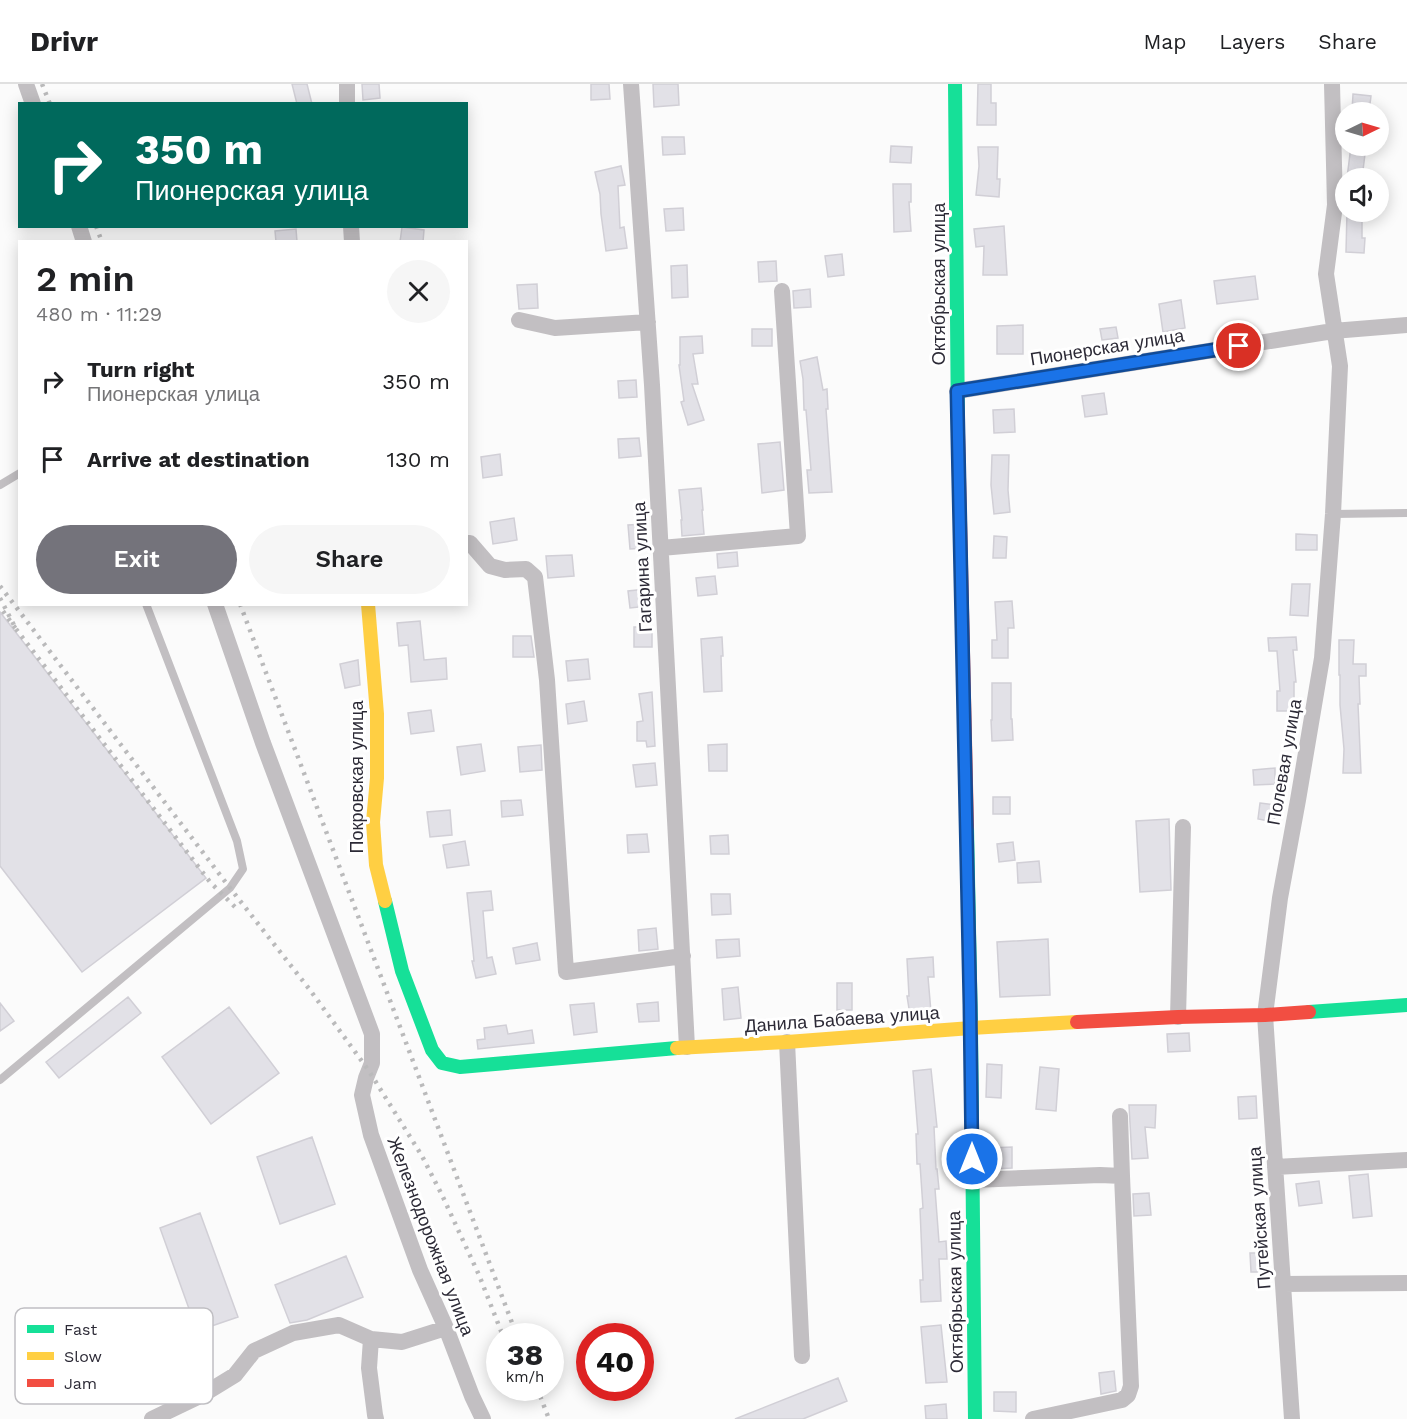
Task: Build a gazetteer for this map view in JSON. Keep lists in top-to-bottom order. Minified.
{"streets":{"street":["Октябрьская улица","Пионерская улица","Гагарина улица","Полевая улица","Покровская улица","Данила Бабаева улица","Путейская улица","Железнодорожная улица"]},"crossings":[["Октябрьская улица","Пионерская улица"],["Октябрьская улица","Данила Бабаева улица"],["Пионерская улица","Полевая улица"],["Гагарина улица","Данила Бабаева улица"],["Полевая улица","Данила Бабаева улица"],["Полевая улица","Путейская улица"],["Покровская улица","Данила Бабаева улица"],["Данила Бабаева улица","Путейская улица"]],"legend":["Fast","Slow","Jam"],"north":"right","page":{"header":"Drivr","nav":["Map","Layers","Share"],"turn":["350 m","Пионерская улица"],"heading":["2 min","480 m · 11:29"],"list":[{"name":"Turn right","note":"Пионерская улица","value":"350 m"},{"name":"Arrive at destination","value":"130 m"}],"buttons":["Exit","Share"],"speed":"38 km/h","limit":"40"}}
